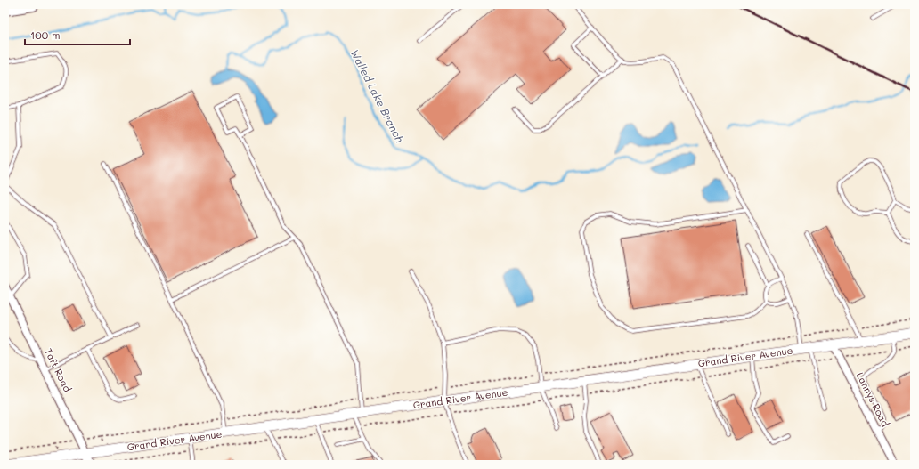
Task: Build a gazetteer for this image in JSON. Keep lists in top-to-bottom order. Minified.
{"streets":{"main road":["Grand River Avenue"],"street":["Taft Road","Lannys Road"]},"crossings":[["Grand River Avenue","Taft Road"],["Grand River Avenue","Lannys Road"]],"water":["Walled Lake Branch"],"scale_bar":"100 m"}
